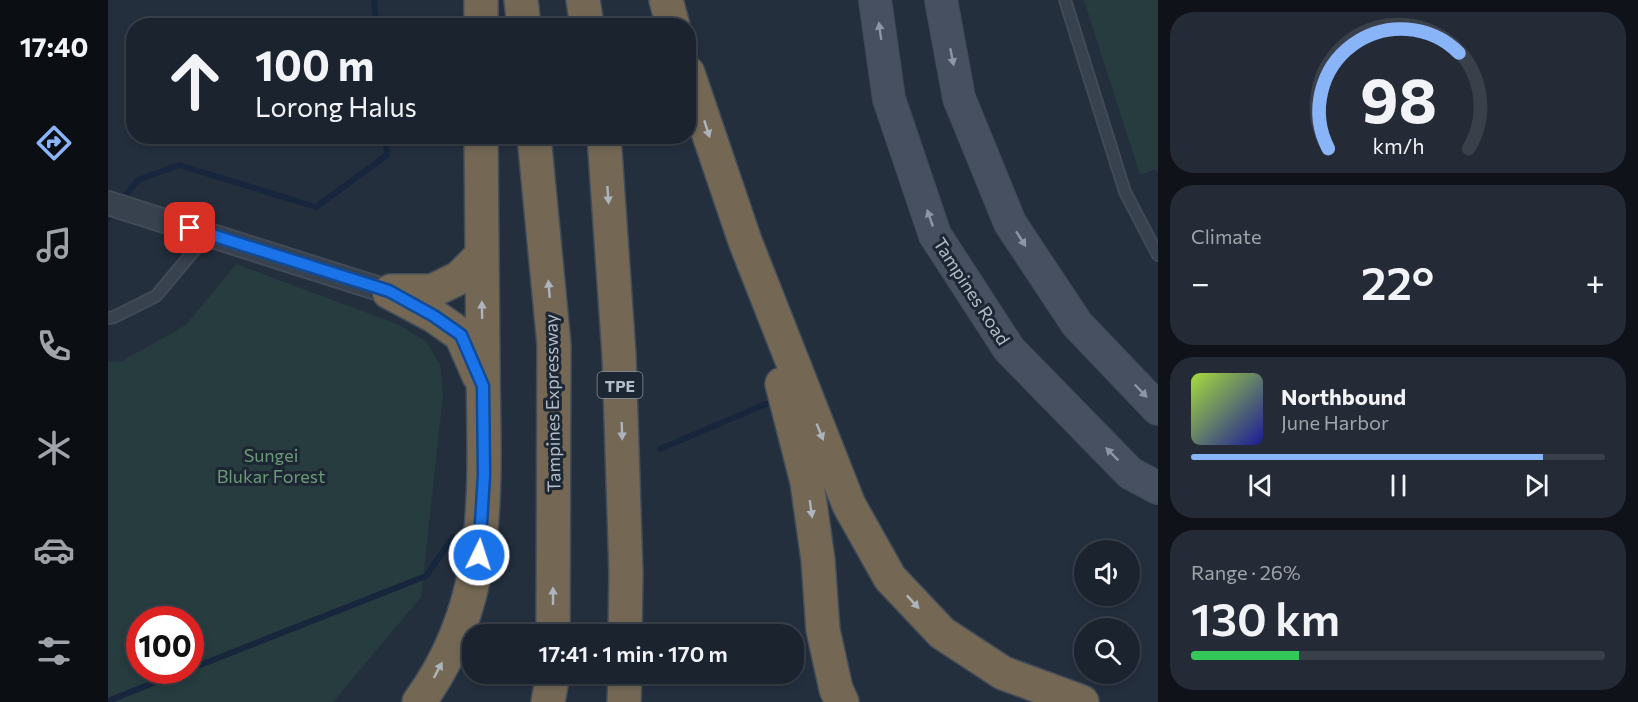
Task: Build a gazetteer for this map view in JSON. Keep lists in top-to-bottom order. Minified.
{"streets":{"highway":["TPE","Tampines Expressway"],"main road":["Tampines Road"]},"parks":["Sungei Blukar Forest"],"page":{"tabs":"17:40","turn":["100 m","Lorong Halus"],"tile":["Climate",["Range · 26%","130 km"]],"heat":["−","22°","+"],"song":["Northbound","June Harbor"],"limit":"100","trip":"17:41 · 1 min · 170 m","gauge":["98","km/h"]}}
